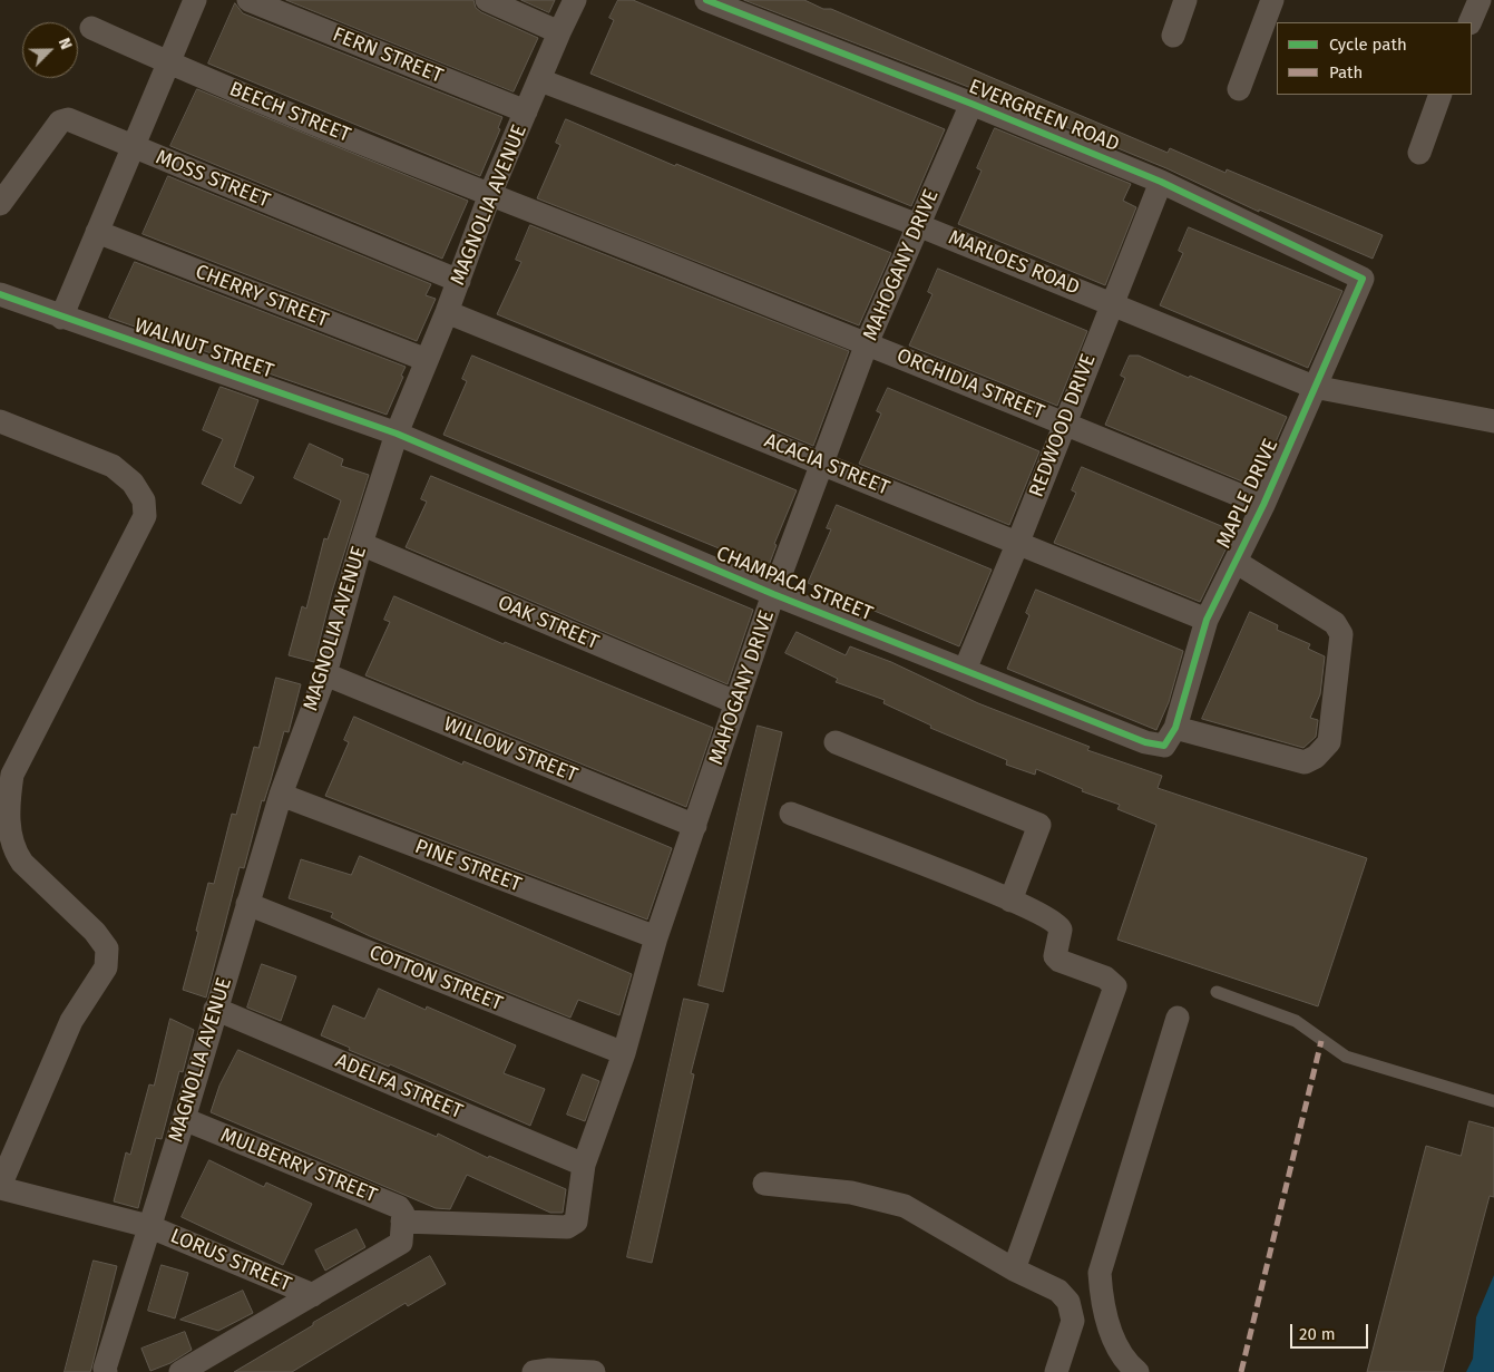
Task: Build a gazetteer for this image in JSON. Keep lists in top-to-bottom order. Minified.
{"streets":{"street":["FERN STREET","BEECH STREET","EVERGREEN ROAD","MOSS STREET","MAGNOLIA AVENUE","MARLOES ROAD","MAHOGANY DRIVE","CHERRY STREET","WALNUT STREET","ORCHIDIA STREET","REDWOOD DRIVE","ACACIA STREET","MAPLE DRIVE","CHAMPACA STREET","OAK STREET","WILLOW STREET","PINE STREET","COTTON STREET","ADELFA STREET","MULBERRY STREET","LORUS STREET"]},"crossings":[["FERN STREET","MAGNOLIA AVENUE"],["BEECH STREET","MAGNOLIA AVENUE"],["BEECH STREET","ORCHIDIA STREET"],["EVERGREEN ROAD","MAHOGANY DRIVE"],["EVERGREEN ROAD","REDWOOD DRIVE"],["EVERGREEN ROAD","MAPLE DRIVE"],["MOSS STREET","MAGNOLIA AVENUE"],["MAGNOLIA AVENUE","MARLOES ROAD"],["MAGNOLIA AVENUE","CHERRY STREET"],["MAGNOLIA AVENUE","WALNUT STREET"],["MAGNOLIA AVENUE","ORCHIDIA STREET"],["MAGNOLIA AVENUE","ACACIA STREET"],["MAGNOLIA AVENUE","CHAMPACA STREET"],["MAGNOLIA AVENUE","OAK STREET"],["MAGNOLIA AVENUE","WILLOW STREET"],["MAGNOLIA AVENUE","PINE STREET"],["MAGNOLIA AVENUE","COTTON STREET"],["MAGNOLIA AVENUE","ADELFA STREET"],["MAGNOLIA AVENUE","MULBERRY STREET"],["MAGNOLIA AVENUE","LORUS STREET"],["MARLOES ROAD","MAHOGANY DRIVE"],["MARLOES ROAD","REDWOOD DRIVE"],["MARLOES ROAD","MAPLE DRIVE"],["MAHOGANY DRIVE","ORCHIDIA STREET"],["MAHOGANY DRIVE","ACACIA STREET"],["MAHOGANY DRIVE","CHAMPACA STREET"],["MAHOGANY DRIVE","OAK STREET"],["MAHOGANY DRIVE","WILLOW STREET"],["MAHOGANY DRIVE","PINE STREET"],["MAHOGANY DRIVE","COTTON STREET"],["MAHOGANY DRIVE","ADELFA STREET"],["MAHOGANY DRIVE","MULBERRY STREET"],["WALNUT STREET","CHAMPACA STREET"],["ORCHIDIA STREET","REDWOOD DRIVE"],["ORCHIDIA STREET","MAPLE DRIVE"],["REDWOOD DRIVE","ACACIA STREET"],["REDWOOD DRIVE","CHAMPACA STREET"],["ACACIA STREET","MAPLE DRIVE"],["MAPLE DRIVE","CHAMPACA STREET"]],"legend":["Cycle path","Path"],"scale_bar":"20 m","north":"top right"}
